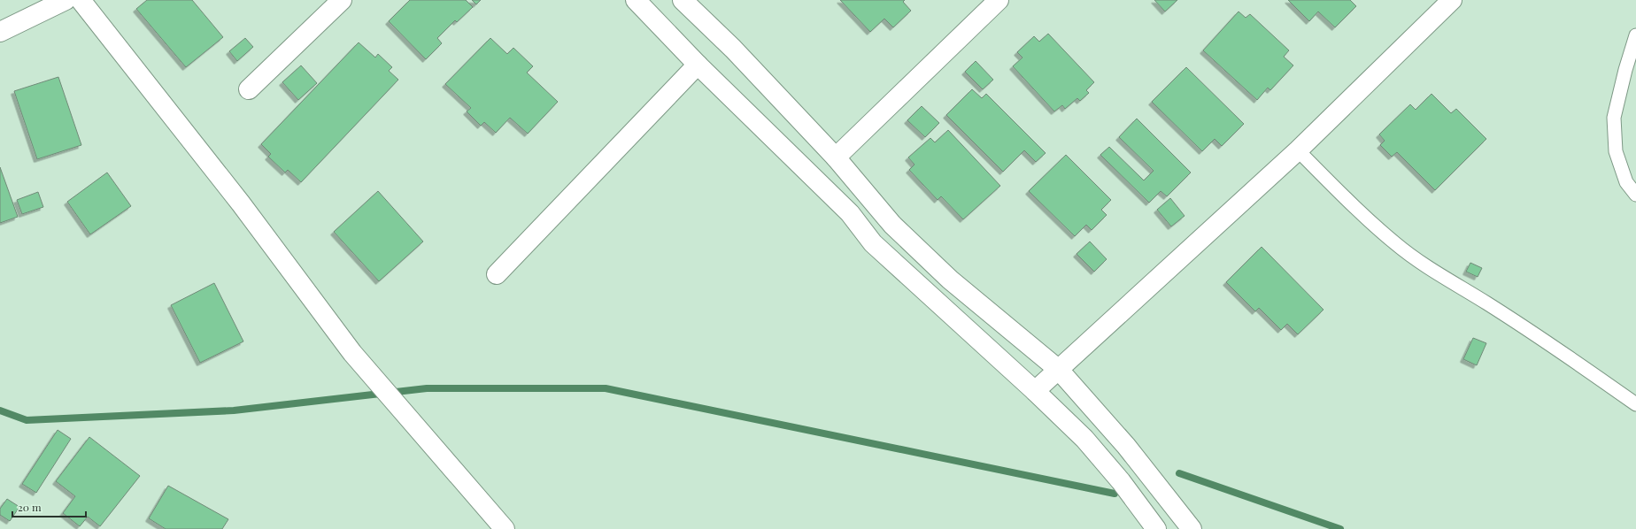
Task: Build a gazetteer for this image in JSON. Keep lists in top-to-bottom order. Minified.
{"scale_bar":"20 m"}
